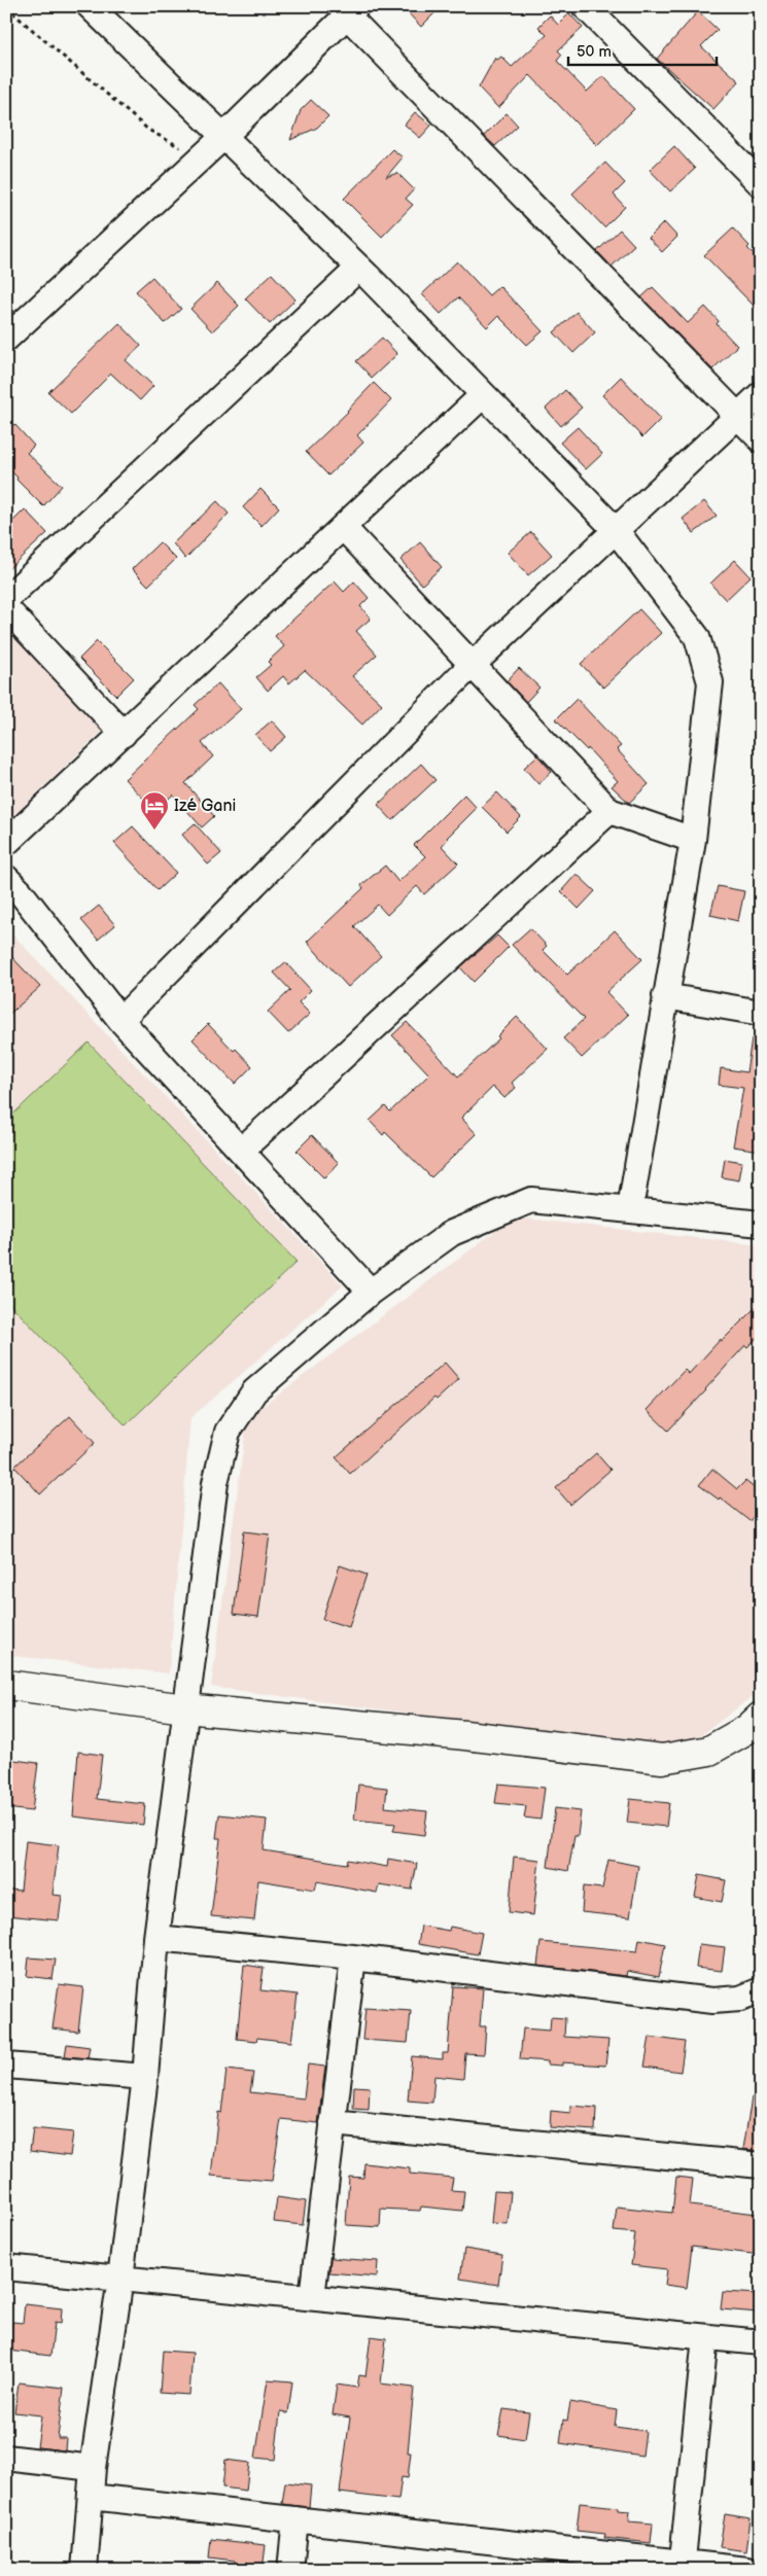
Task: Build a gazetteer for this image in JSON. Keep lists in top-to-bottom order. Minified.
{"places":{"hotel":["Izé Gani"]},"scale_bar":"50 m"}
